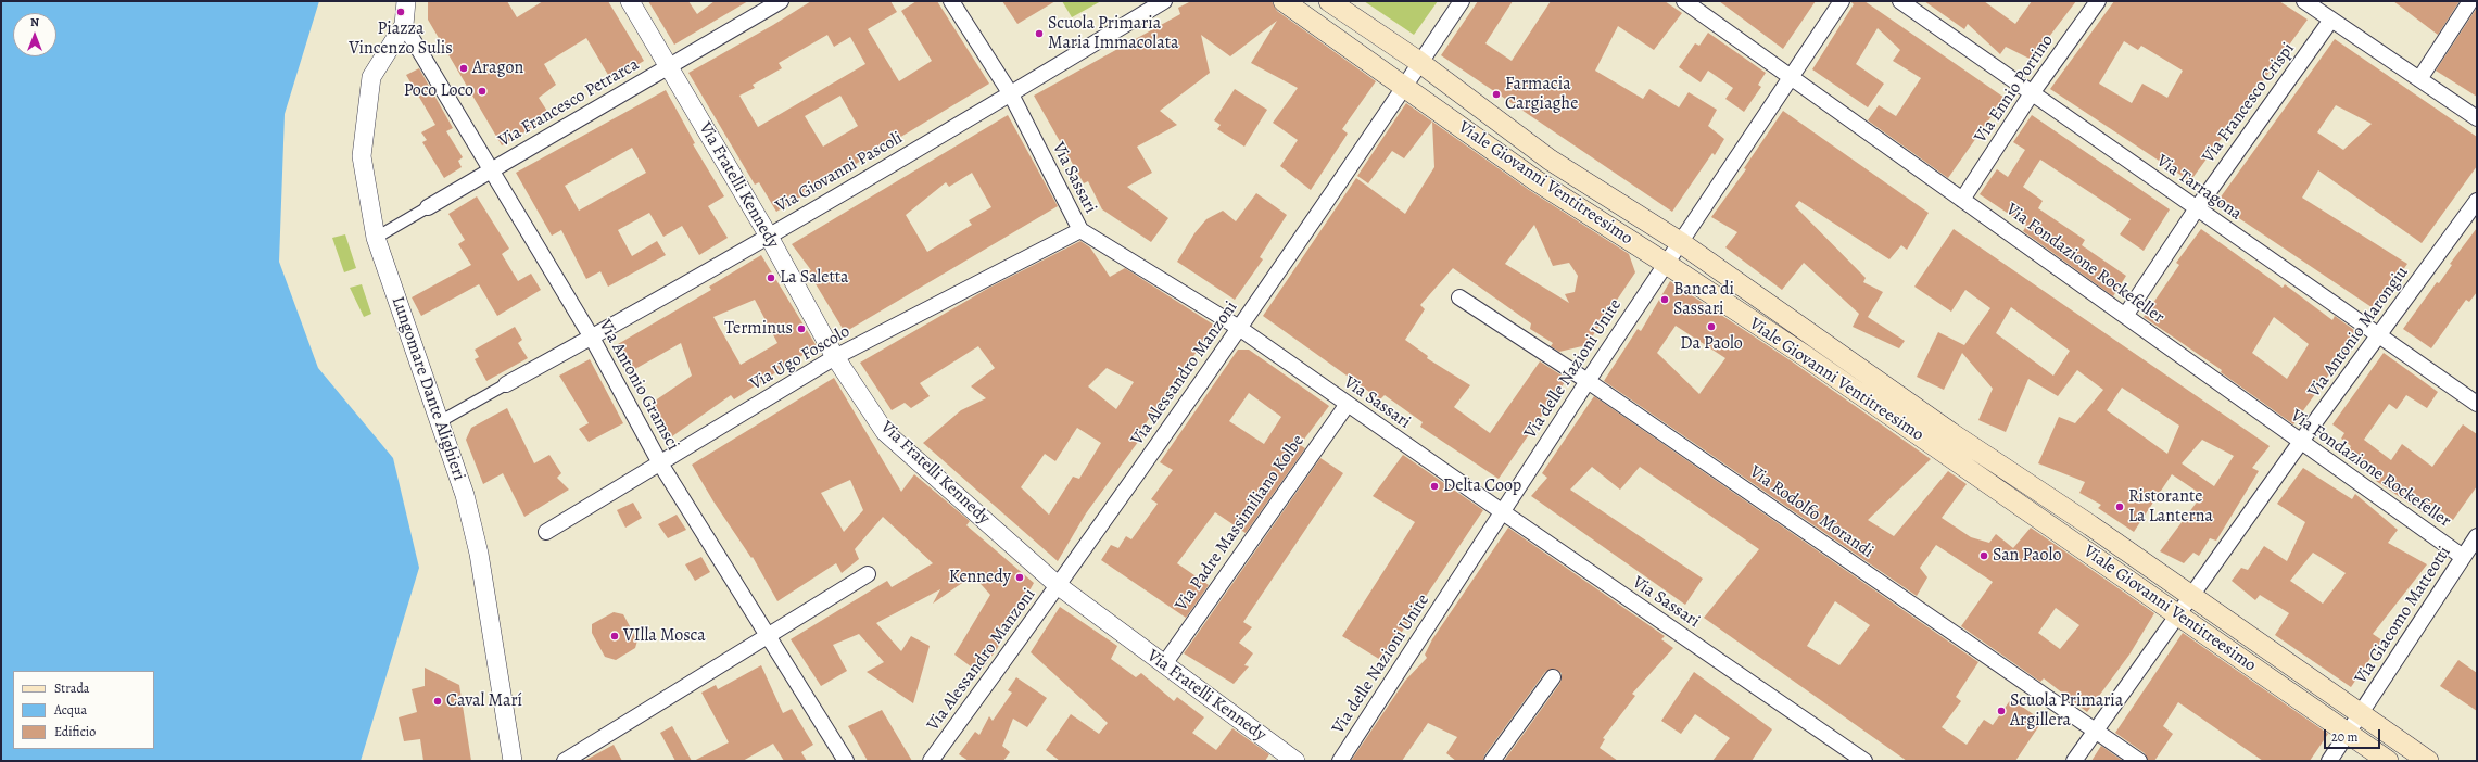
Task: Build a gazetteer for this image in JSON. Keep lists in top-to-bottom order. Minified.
{"streets":{"main road":["Viale Giovanni Ventitreesimo"],"street":["Via Ennio Porrino","Via Francesco Petrarca","Via Francesco Crispi","Via Giovanni Pascoli","Via Sassari","Via Fratelli Kennedy","Via Tarragona","Via Fondazione Rockefeller","Via Antonio Marongiu","Via Ugo Foscolo","Via delle Nazioni Unite","Via Alessandro Manzoni","Via Antonio Gramsci","Lungomare Dante Alighieri","Via Rodolfo Morandi","Via Padre Massimiliano Kolbe","Via Giacomo Matteotti"]},"crossings":[["Via Ennio Porrino","Via Tarragona"],["Via Ennio Porrino","Via Fondazione Rockefeller"],["Via Francesco Petrarca","Via Fratelli Kennedy"],["Via Francesco Petrarca","Via Antonio Gramsci"],["Via Francesco Petrarca","Lungomare Dante Alighieri"],["Via Francesco Crispi","Via Tarragona"],["Via Francesco Crispi","Via Fondazione Rockefeller"],["Via Giovanni Pascoli","Via Sassari"],["Via Giovanni Pascoli","Via Fratelli Kennedy"],["Via Giovanni Pascoli","Via Antonio Gramsci"],["Via Giovanni Pascoli","Lungomare Dante Alighieri"],["Via Sassari","Via Ugo Foscolo"],["Via Sassari","Via delle Nazioni Unite"],["Via Sassari","Via Alessandro Manzoni"],["Via Sassari","Via Padre Massimiliano Kolbe"],["Viale Giovanni Ventitreesimo","Via Antonio Marongiu"],["Viale Giovanni Ventitreesimo","Via delle Nazioni Unite"],["Viale Giovanni Ventitreesimo","Via Alessandro Manzoni"],["Viale Giovanni Ventitreesimo","Via Giacomo Matteotti"],["Via Fratelli Kennedy","Via Ugo Foscolo"],["Via Fratelli Kennedy","Via Alessandro Manzoni"],["Via Fratelli Kennedy","Via Padre Massimiliano Kolbe"],["Via Tarragona","Via Antonio Marongiu"],["Via Fondazione Rockefeller","Via Antonio Marongiu"],["Via Fondazione Rockefeller","Via delle Nazioni Unite"],["Via Fondazione Rockefeller","Via Giacomo Matteotti"],["Via Antonio Marongiu","Via Rodolfo Morandi"],["Via Ugo Foscolo","Via Antonio Gramsci"],["Via delle Nazioni Unite","Via Rodolfo Morandi"],["Via Antonio Gramsci","Lungomare Dante Alighieri"]],"places":["Piazza Vincenzo Sulis","Scuola Primaria Maria Immacolata","Aragon","Poco Loco","Farmacia Cargiaghe","La Saletta","Banca di Sassari","Da Paolo","Terminus","Delta Coop","Ristorante La Lanterna","San Paolo","Kennedy","VIlla Mosca","Caval Marí","Scuola Primaria Argillera"],"legend":["Strada","Acqua","Edificio"],"scale_bar":"20 m","north":"top"}
